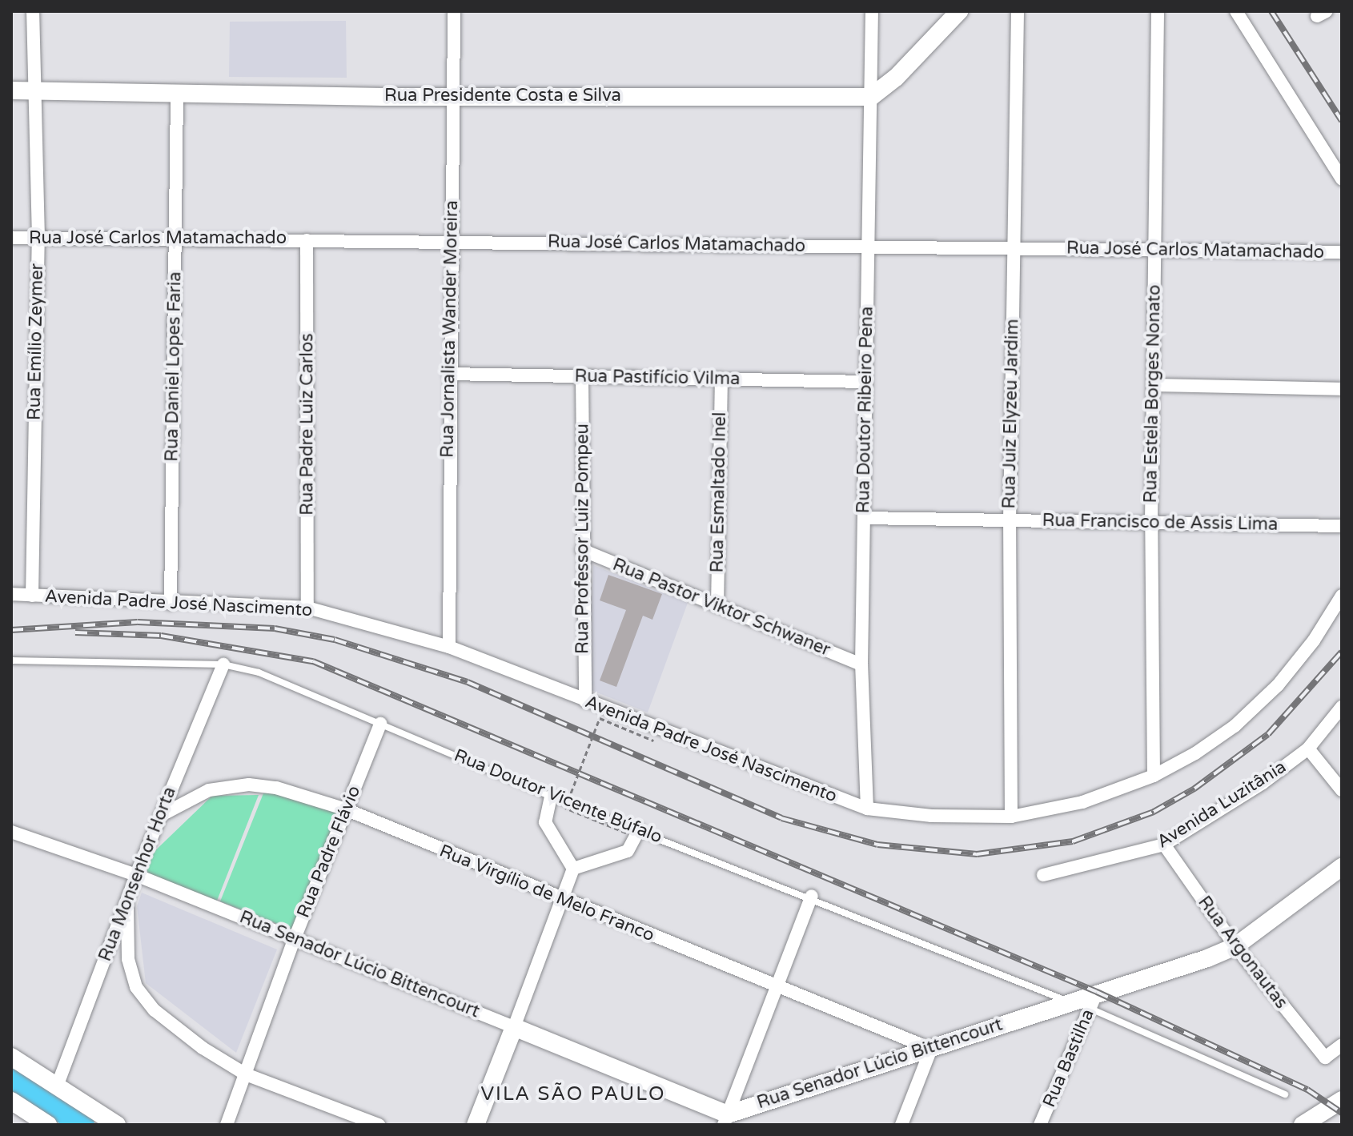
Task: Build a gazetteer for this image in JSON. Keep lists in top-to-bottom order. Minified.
{"streets":{"street":["Rua Presidente Costa e Silva","Rua José Carlos Matamachado","Rua Jornalista Wander Moreira","Rua Emílio Zeymer","Rua Daniel Lopes Faria","Rua Pastifício Vilma","Rua Estela Borges Nonato","Rua Doutor Ribeiro Pena","Rua Juiz Elyzeu Jardim","Rua Padre Luiz Carlos","Rua Esmaltado Inel","Rua Francisco de Assis Lima","Rua Professor Luiz Pompeu","Avenida Padre José Nascimento","Rua Pastor Viktor Schwaner","Avenida Luzitânia","Rua Padre Flávio","Rua Monsenhor Horta","Rua Virgílio de Melo Franco","Rua Argonautas","Rua Senador Lúcio Bittencourt","Rua Bastilha"],"lane":["Rua Doutor Vicente Búfalo"]},"crossings":[["Rua Presidente Costa e Silva","Rua Jornalista Wander Moreira"],["Rua Presidente Costa e Silva","Rua Emílio Zeymer"],["Rua Presidente Costa e Silva","Rua Daniel Lopes Faria"],["Rua Presidente Costa e Silva","Rua Doutor Ribeiro Pena"],["Rua José Carlos Matamachado","Rua Jornalista Wander Moreira"],["Rua José Carlos Matamachado","Rua Emílio Zeymer"],["Rua José Carlos Matamachado","Rua Daniel Lopes Faria"],["Rua José Carlos Matamachado","Rua Estela Borges Nonato"],["Rua José Carlos Matamachado","Rua Doutor Ribeiro Pena"],["Rua José Carlos Matamachado","Rua Juiz Elyzeu Jardim"],["Rua José Carlos Matamachado","Rua Padre Luiz Carlos"],["Rua Jornalista Wander Moreira","Rua Pastifício Vilma"],["Rua Jornalista Wander Moreira","Avenida Padre José Nascimento"],["Rua Emílio Zeymer","Avenida Padre José Nascimento"],["Rua Daniel Lopes Faria","Avenida Padre José Nascimento"],["Rua Pastifício Vilma","Rua Doutor Ribeiro Pena"],["Rua Pastifício Vilma","Rua Esmaltado Inel"],["Rua Pastifício Vilma","Rua Professor Luiz Pompeu"],["Rua Estela Borges Nonato","Rua Francisco de Assis Lima"],["Rua Estela Borges Nonato","Avenida Padre José Nascimento"],["Rua Doutor Ribeiro Pena","Rua Francisco de Assis Lima"],["Rua Doutor Ribeiro Pena","Avenida Padre José Nascimento"],["Rua Doutor Ribeiro Pena","Rua Pastor Viktor Schwaner"],["Rua Juiz Elyzeu Jardim","Rua Francisco de Assis Lima"],["Rua Juiz Elyzeu Jardim","Avenida Padre José Nascimento"],["Rua Padre Luiz Carlos","Avenida Padre José Nascimento"],["Rua Esmaltado Inel","Rua Pastor Viktor Schwaner"],["Rua Professor Luiz Pompeu","Avenida Padre José Nascimento"],["Rua Professor Luiz Pompeu","Rua Pastor Viktor Schwaner"],["Rua Doutor Vicente Búfalo","Rua Padre Flávio"],["Rua Doutor Vicente Búfalo","Rua Monsenhor Horta"],["Rua Doutor Vicente Búfalo","Rua Senador Lúcio Bittencourt"],["Avenida Luzitânia","Rua Argonautas"],["Rua Padre Flávio","Rua Virgílio de Melo Franco"],["Rua Padre Flávio","Rua Senador Lúcio Bittencourt"],["Rua Monsenhor Horta","Rua Virgílio de Melo Franco"],["Rua Monsenhor Horta","Rua Senador Lúcio Bittencourt"],["Rua Virgílio de Melo Franco","Rua Senador Lúcio Bittencourt"],["Rua Argonautas","Rua Senador Lúcio Bittencourt"],["Rua Senador Lúcio Bittencourt","Rua Bastilha"]],"districts":["VILA SÃO PAULO"]}
